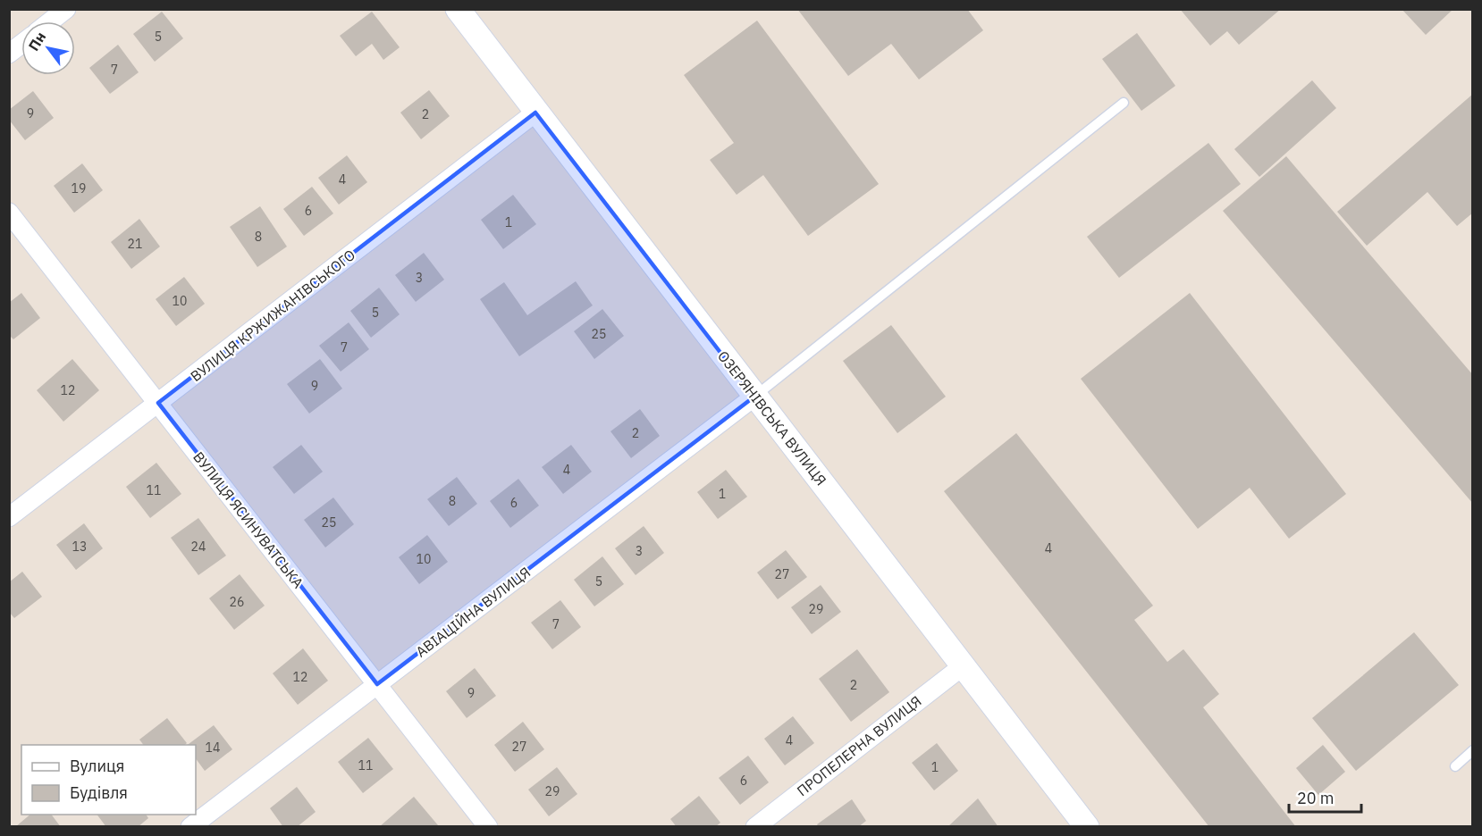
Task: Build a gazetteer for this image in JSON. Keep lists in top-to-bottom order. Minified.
{"streets":{"street":["ВУЛИЦЯ КРЖИЖАНІВСЬКОГО","ОЗЕРЯНІВСЬКА ВУЛИЦЯ","ВУЛИЦЯ ЯСИНУВАТСЬКА","АВІАЦІЙНА ВУЛИЦЯ","ПРОПЕЛЕРНА ВУЛИЦЯ"]},"crossings":[["ВУЛИЦЯ КРЖИЖАНІВСЬКОГО","ОЗЕРЯНІВСЬКА ВУЛИЦЯ"],["ВУЛИЦЯ КРЖИЖАНІВСЬКОГО","ВУЛИЦЯ ЯСИНУВАТСЬКА"],["ОЗЕРЯНІВСЬКА ВУЛИЦЯ","АВІАЦІЙНА ВУЛИЦЯ"],["ОЗЕРЯНІВСЬКА ВУЛИЦЯ","ПРОПЕЛЕРНА ВУЛИЦЯ"],["ВУЛИЦЯ ЯСИНУВАТСЬКА","АВІАЦІЙНА ВУЛИЦЯ"]],"house_numbers":["5","7","9","2","4","19","6","1","8","21","3","10","5","25","7","9","12","2","4","11","1","8","6","25","13","24","4","3","10","27","5","26","29","7","12","2","9","4","27","14","11","1","6","29"],"legend":["Вулиця","Будівля"],"scale_bar":"20 m","north":"top left"}
